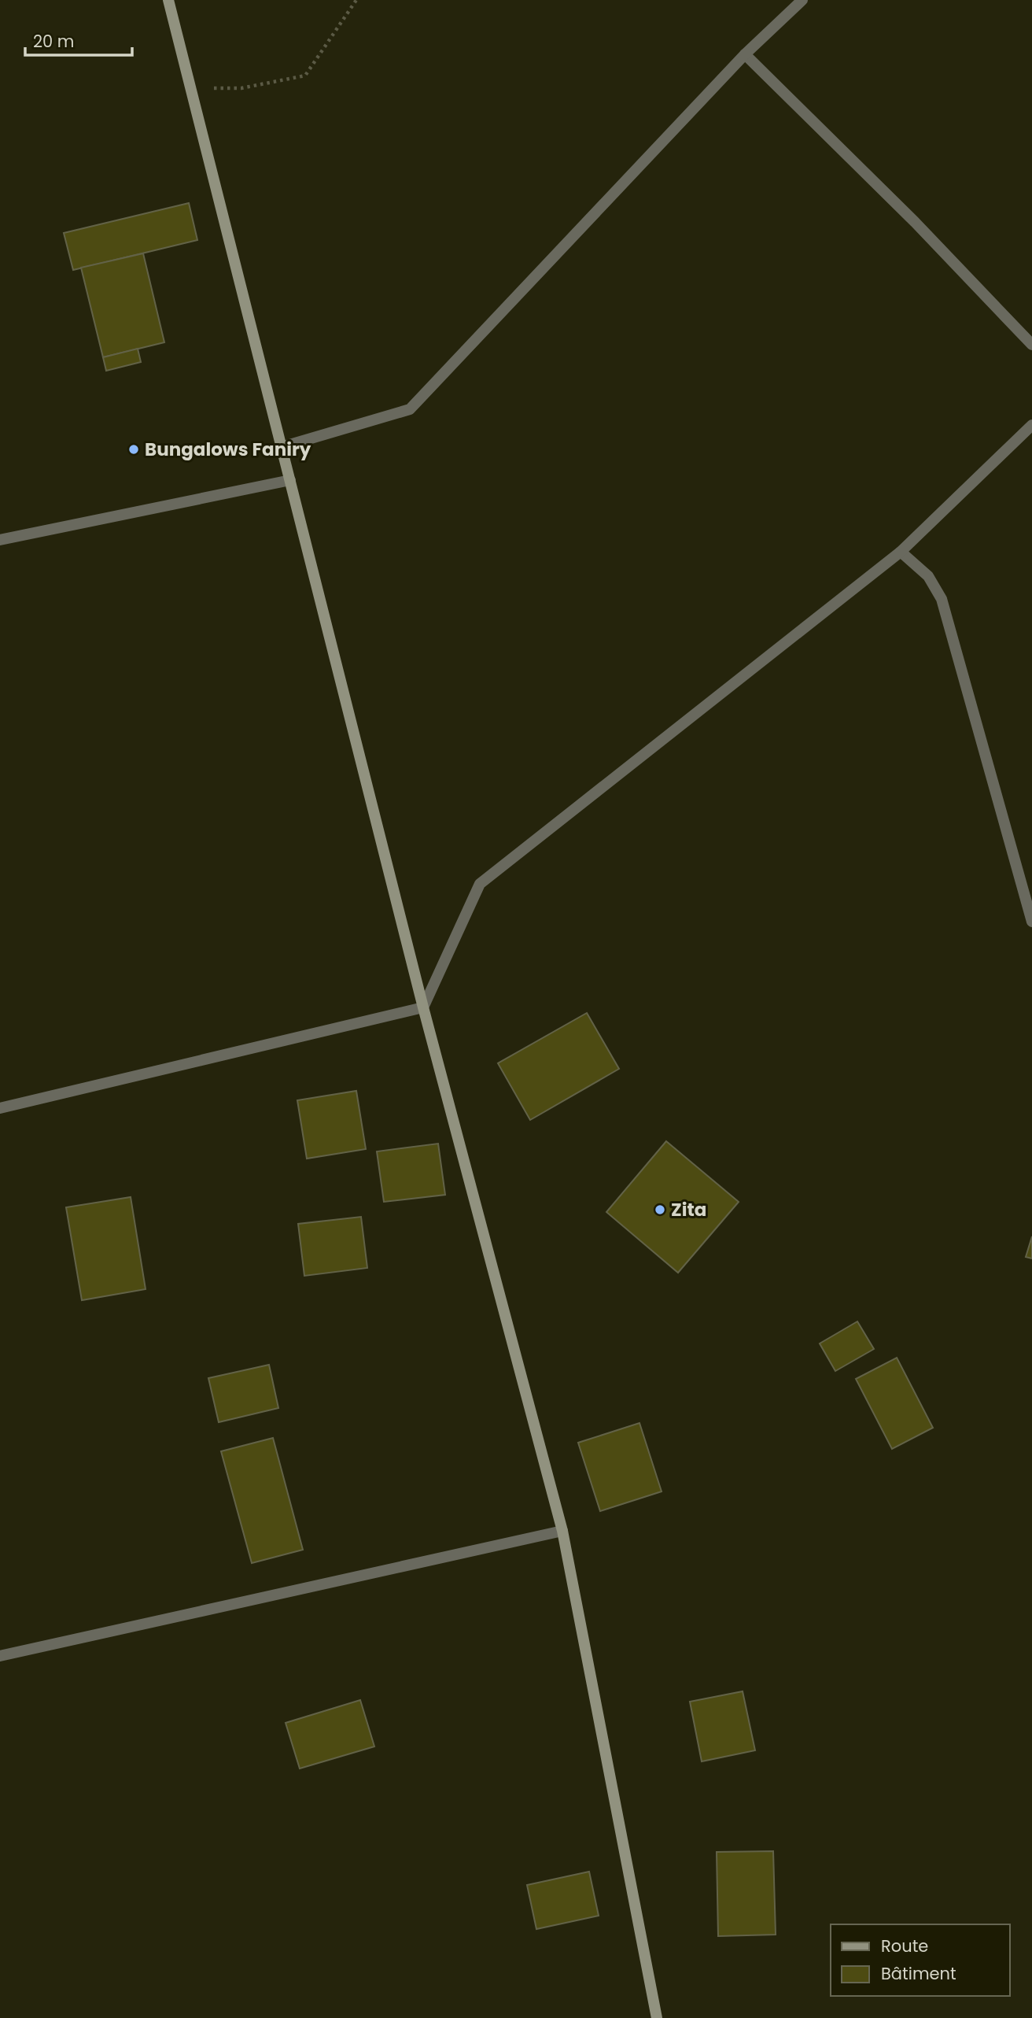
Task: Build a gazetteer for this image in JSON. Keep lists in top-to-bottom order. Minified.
{"places":["Bungalows Faniry","Zita"],"legend":["Route","Bâtiment"],"scale_bar":"20 m"}
